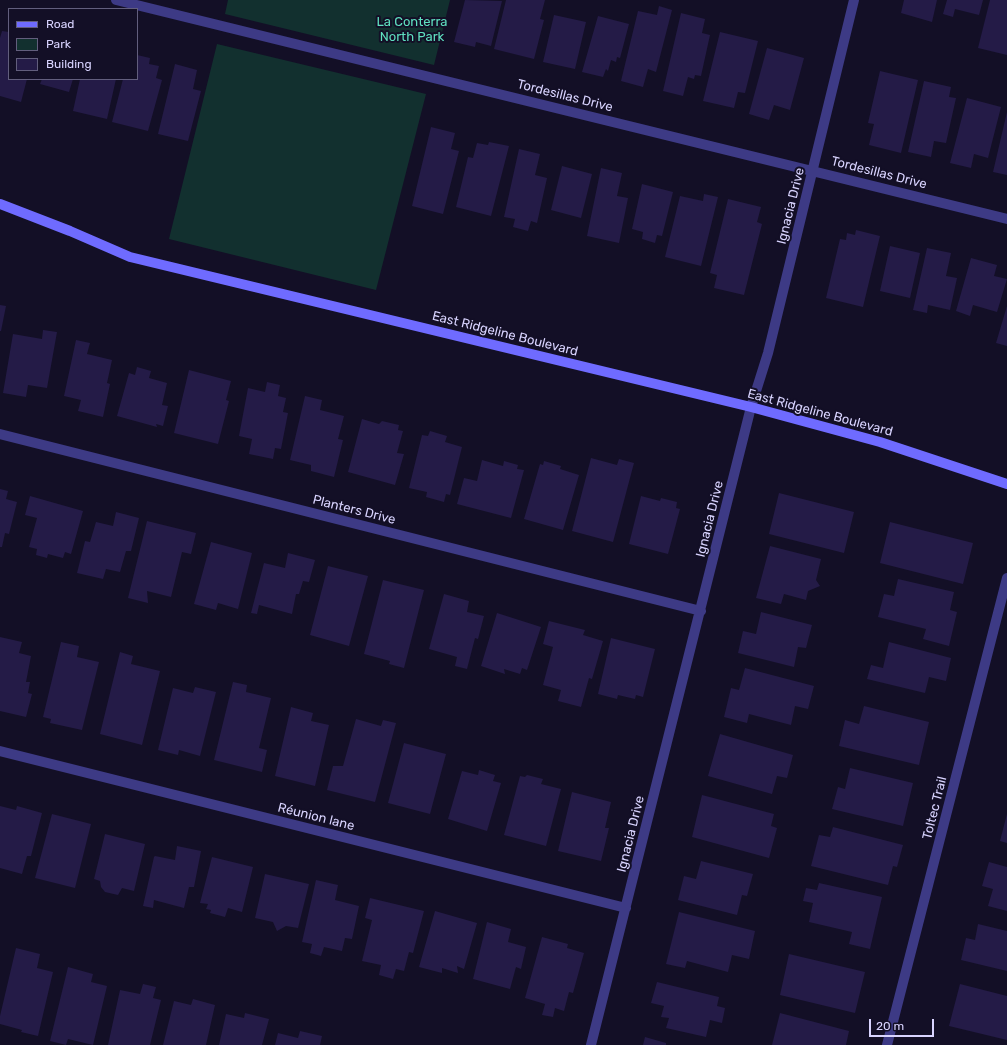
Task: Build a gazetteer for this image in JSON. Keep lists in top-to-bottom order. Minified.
{"streets":{"street":["Tordesillas Drive","Ignacia Drive","East Ridgeline Boulevard","Planters Drive","Toltec Trail","Réunion lane"]},"crossings":[["Tordesillas Drive","Ignacia Drive"],["Ignacia Drive","East Ridgeline Boulevard"],["Ignacia Drive","Planters Drive"],["Ignacia Drive","Réunion lane"]],"parks":["La Conterra North Park"],"legend":["Road","Park","Building"],"scale_bar":"20 m"}
